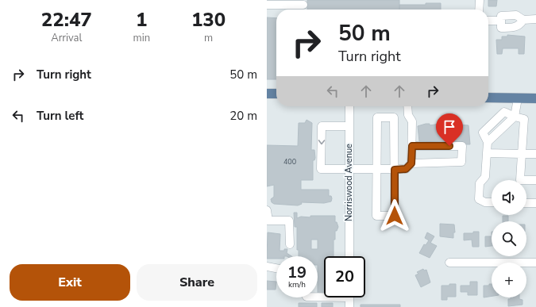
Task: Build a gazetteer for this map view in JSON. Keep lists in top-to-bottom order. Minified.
{"streets":{"street":["Norriswood Avenue"]},"house_numbers":["400"],"page":{"eta":["22:47","Arrival","1","min","130","m"],"turn":["50 m","Turn right"],"list":[{"name":"Turn right","value":"50 m"},{"name":"Turn left","value":"20 m"}],"map_buttons":"+","speed":"19 km/h","limit":"20","buttons":["Exit","Share"]}}
